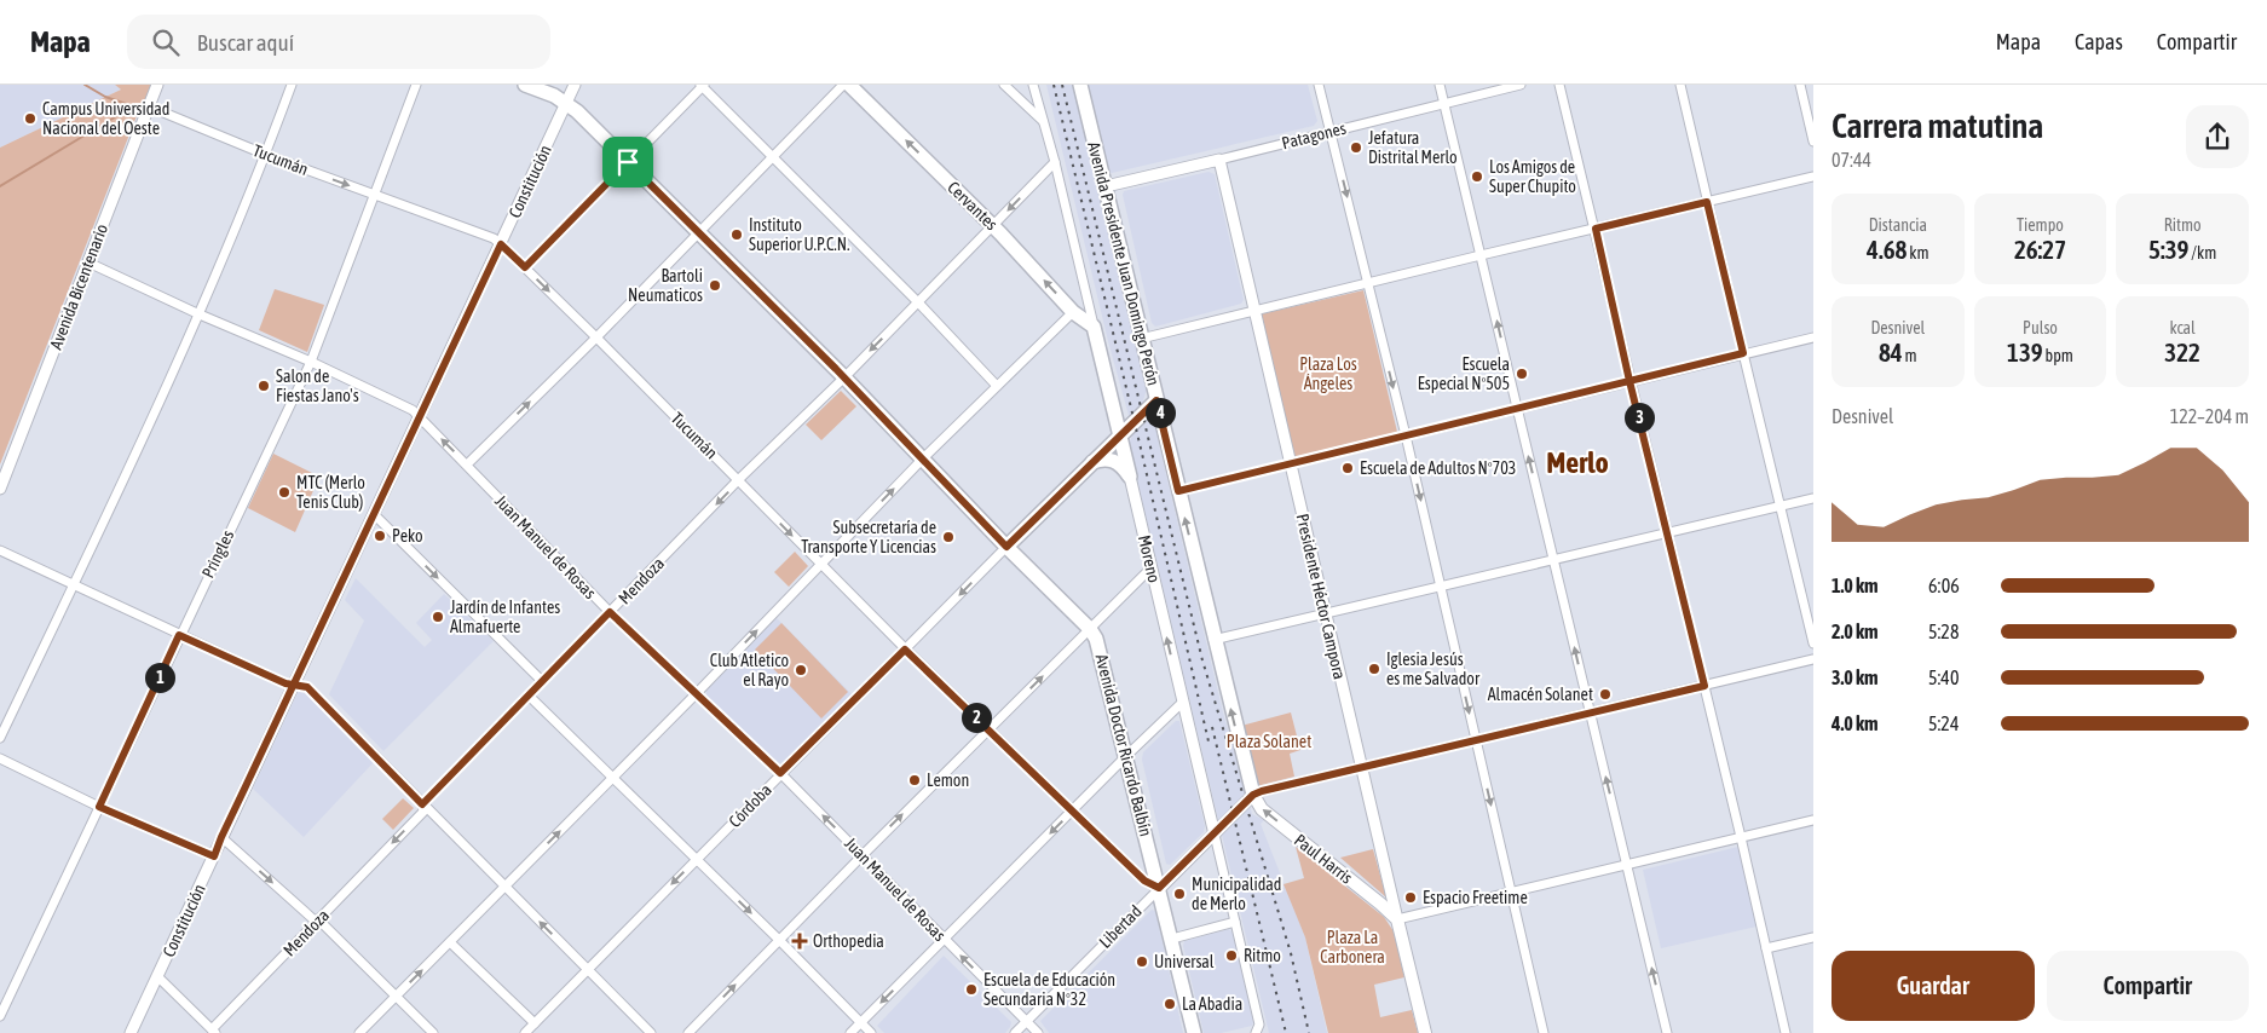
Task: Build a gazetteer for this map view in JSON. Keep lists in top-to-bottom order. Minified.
{"streets":{"main road":["Cervantes","Avenida Presidente Juan Domingo Perón","Moreno","Presidente Héctor Campora","Avenida Doctor Ricardo Balbín","Córdoba","Paul Harris"],"street":["Patagones","Tucumán","Constitución","Avenida Bicentenario","Juan Manuel de Rosas","Pringles","Mendoza","Libertad"]},"crossings":[["Patagones","Avenida Presidente Juan Domingo Perón"],["Patagones","Presidente Héctor Campora"],["Tucumán","Constitución"],["Tucumán","Avenida Bicentenario"],["Tucumán","Pringles"],["Tucumán","Mendoza"],["Tucumán","Avenida Doctor Ricardo Balbín"],["Tucumán","Córdoba"],["Tucumán","Libertad"],["Constitución","Juan Manuel de Rosas"],["Constitución","Avenida Doctor Ricardo Balbín"],["Cervantes","Moreno"],["Cervantes","Mendoza"],["Avenida Presidente Juan Domingo Perón","Córdoba"],["Avenida Presidente Juan Domingo Perón","Paul Harris"],["Avenida Presidente Juan Domingo Perón","Libertad"],["Avenida Bicentenario","Juan Manuel de Rosas"],["Juan Manuel de Rosas","Pringles"],["Juan Manuel de Rosas","Mendoza"],["Juan Manuel de Rosas","Córdoba"],["Juan Manuel de Rosas","Libertad"],["Moreno","Mendoza"],["Moreno","Córdoba"],["Moreno","Libertad"],["Mendoza","Avenida Doctor Ricardo Balbín"],["Presidente Héctor Campora","Paul Harris"],["Avenida Doctor Ricardo Balbín","Córdoba"],["Avenida Doctor Ricardo Balbín","Libertad"],["Paul Harris","Libertad"]],"one_way":["Cervantes","Avenida Presidente Juan Domingo Perón","Mendoza","Paul Harris"],"districts":["Merlo"],"parks":["Plaza Los Ángeles","Plaza Solanet","Plaza La Carbonera"],"places":{"other":["Campus Universidad Nacional del Oeste","Jefatura Distrital Merlo","Los Amigos de Super Chupito","Instituto Superior U.P.C.N.","Bartoli Neumaticos","Escuela Especial Nº505","Salon de Fiestas Jano's","Escuela de Adultos Nº703","MTC (Merlo Tenis Club)","Peko","Subsecretaría de Transporte Y Licencias","Jardín de Infantes Almafuerte","Iglesia Jesús es me Salvador","Club Atletico el Rayo","Almacén Solanet","Lemon","Municipalidad de Merlo","Espacio Freetime","Ritmo","Universal","Escuela de Educación Secundaria Nº32","La Abadia"],"health":["Orthopedia"]},"page":{"header":"Mapa","search":"Buscar aquí","nav":["Mapa","Capas","Compartir"],"heading":["Carrera matutina","07:44"],"stats":[["Distancia","4.68 km"],["Tiempo","26:27"],["Ritmo","5:39 /km"],["Desnivel","84 m"],["Pulso","139 bpm"],["kcal","322"]],"chart":["Desnivel","122–204 m"],"pins":["4","3","1","2"],"list":[{"name":"1.0 km","note":"6:06"},{"name":"2.0 km","note":"5:28"},{"name":"3.0 km","note":"5:40"},{"name":"4.0 km","note":"5:24"}],"buttons":["Guardar","Compartir"]}}
